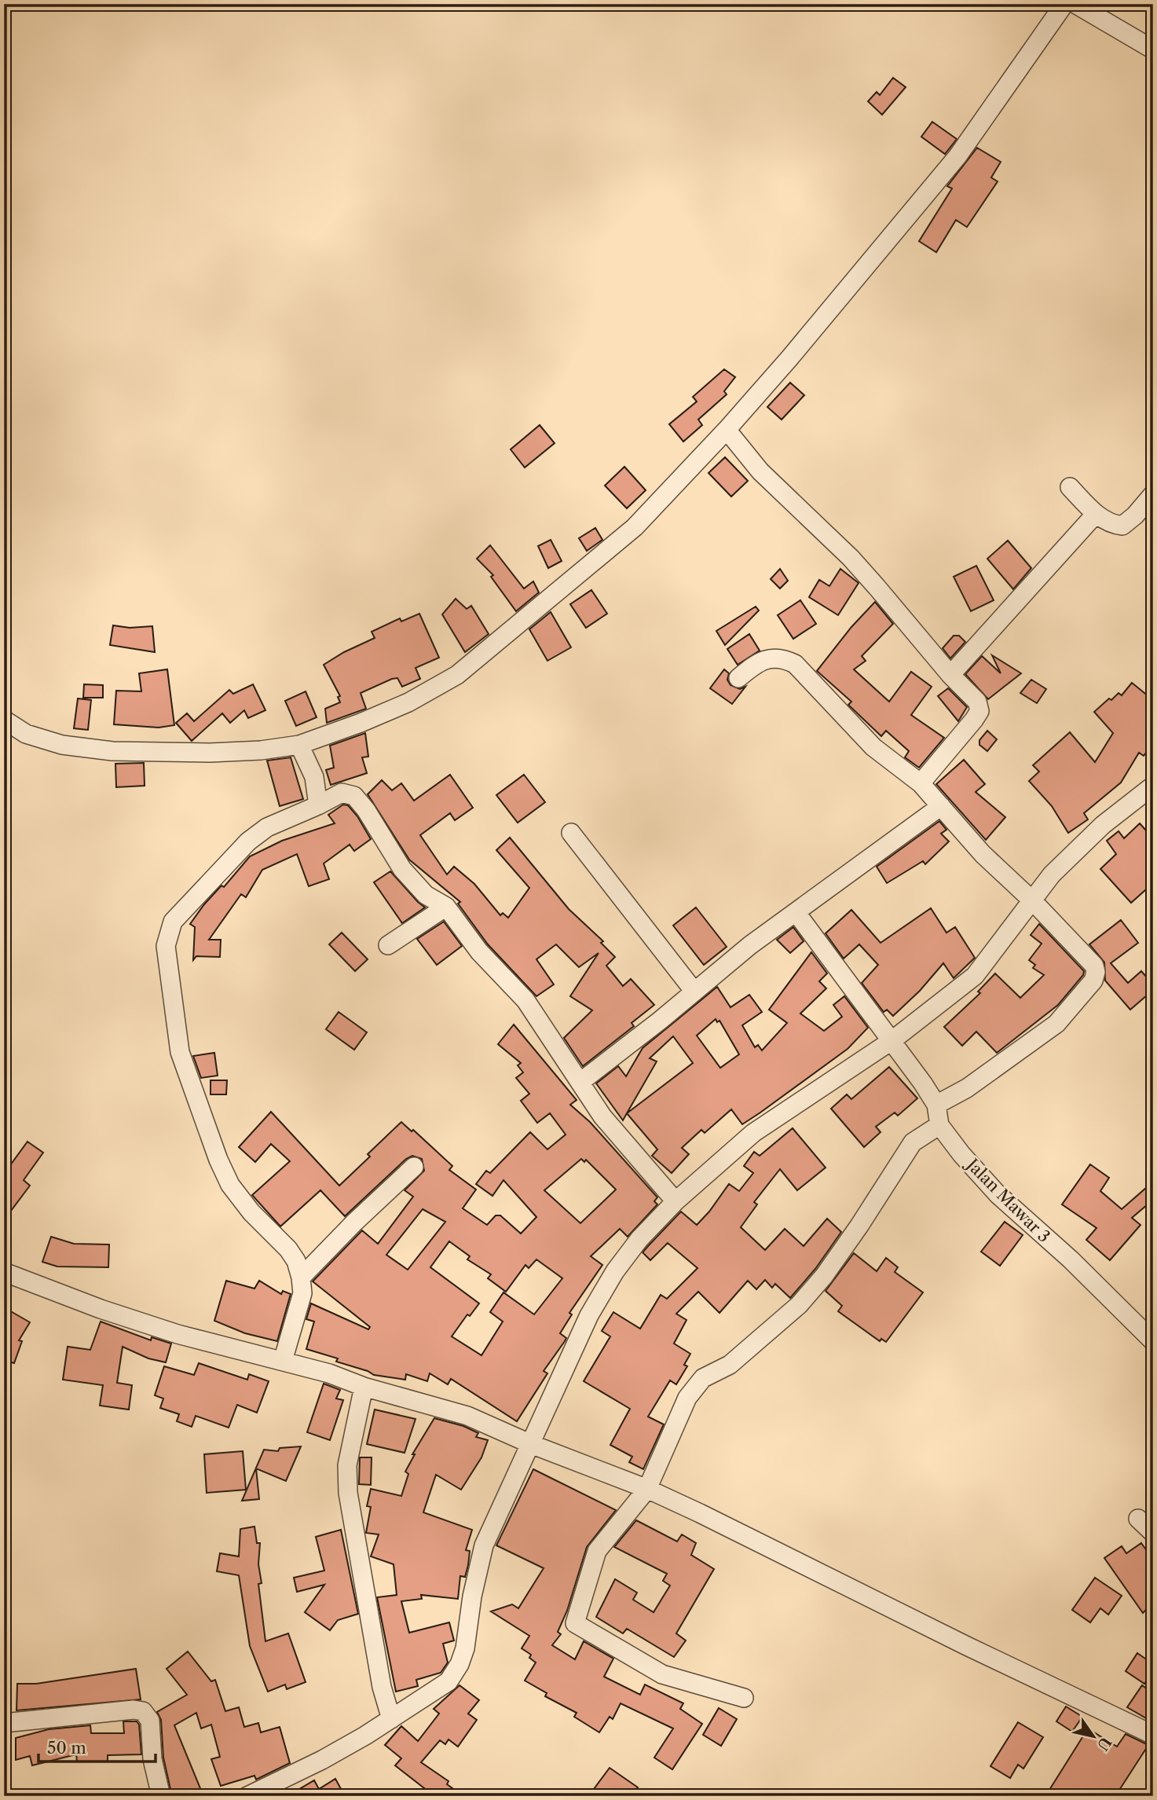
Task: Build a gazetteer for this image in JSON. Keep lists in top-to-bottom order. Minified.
{"streets":{"street":["Jalan Mawar 3"]},"scale_bar":"50 m","north":"bottom right"}
